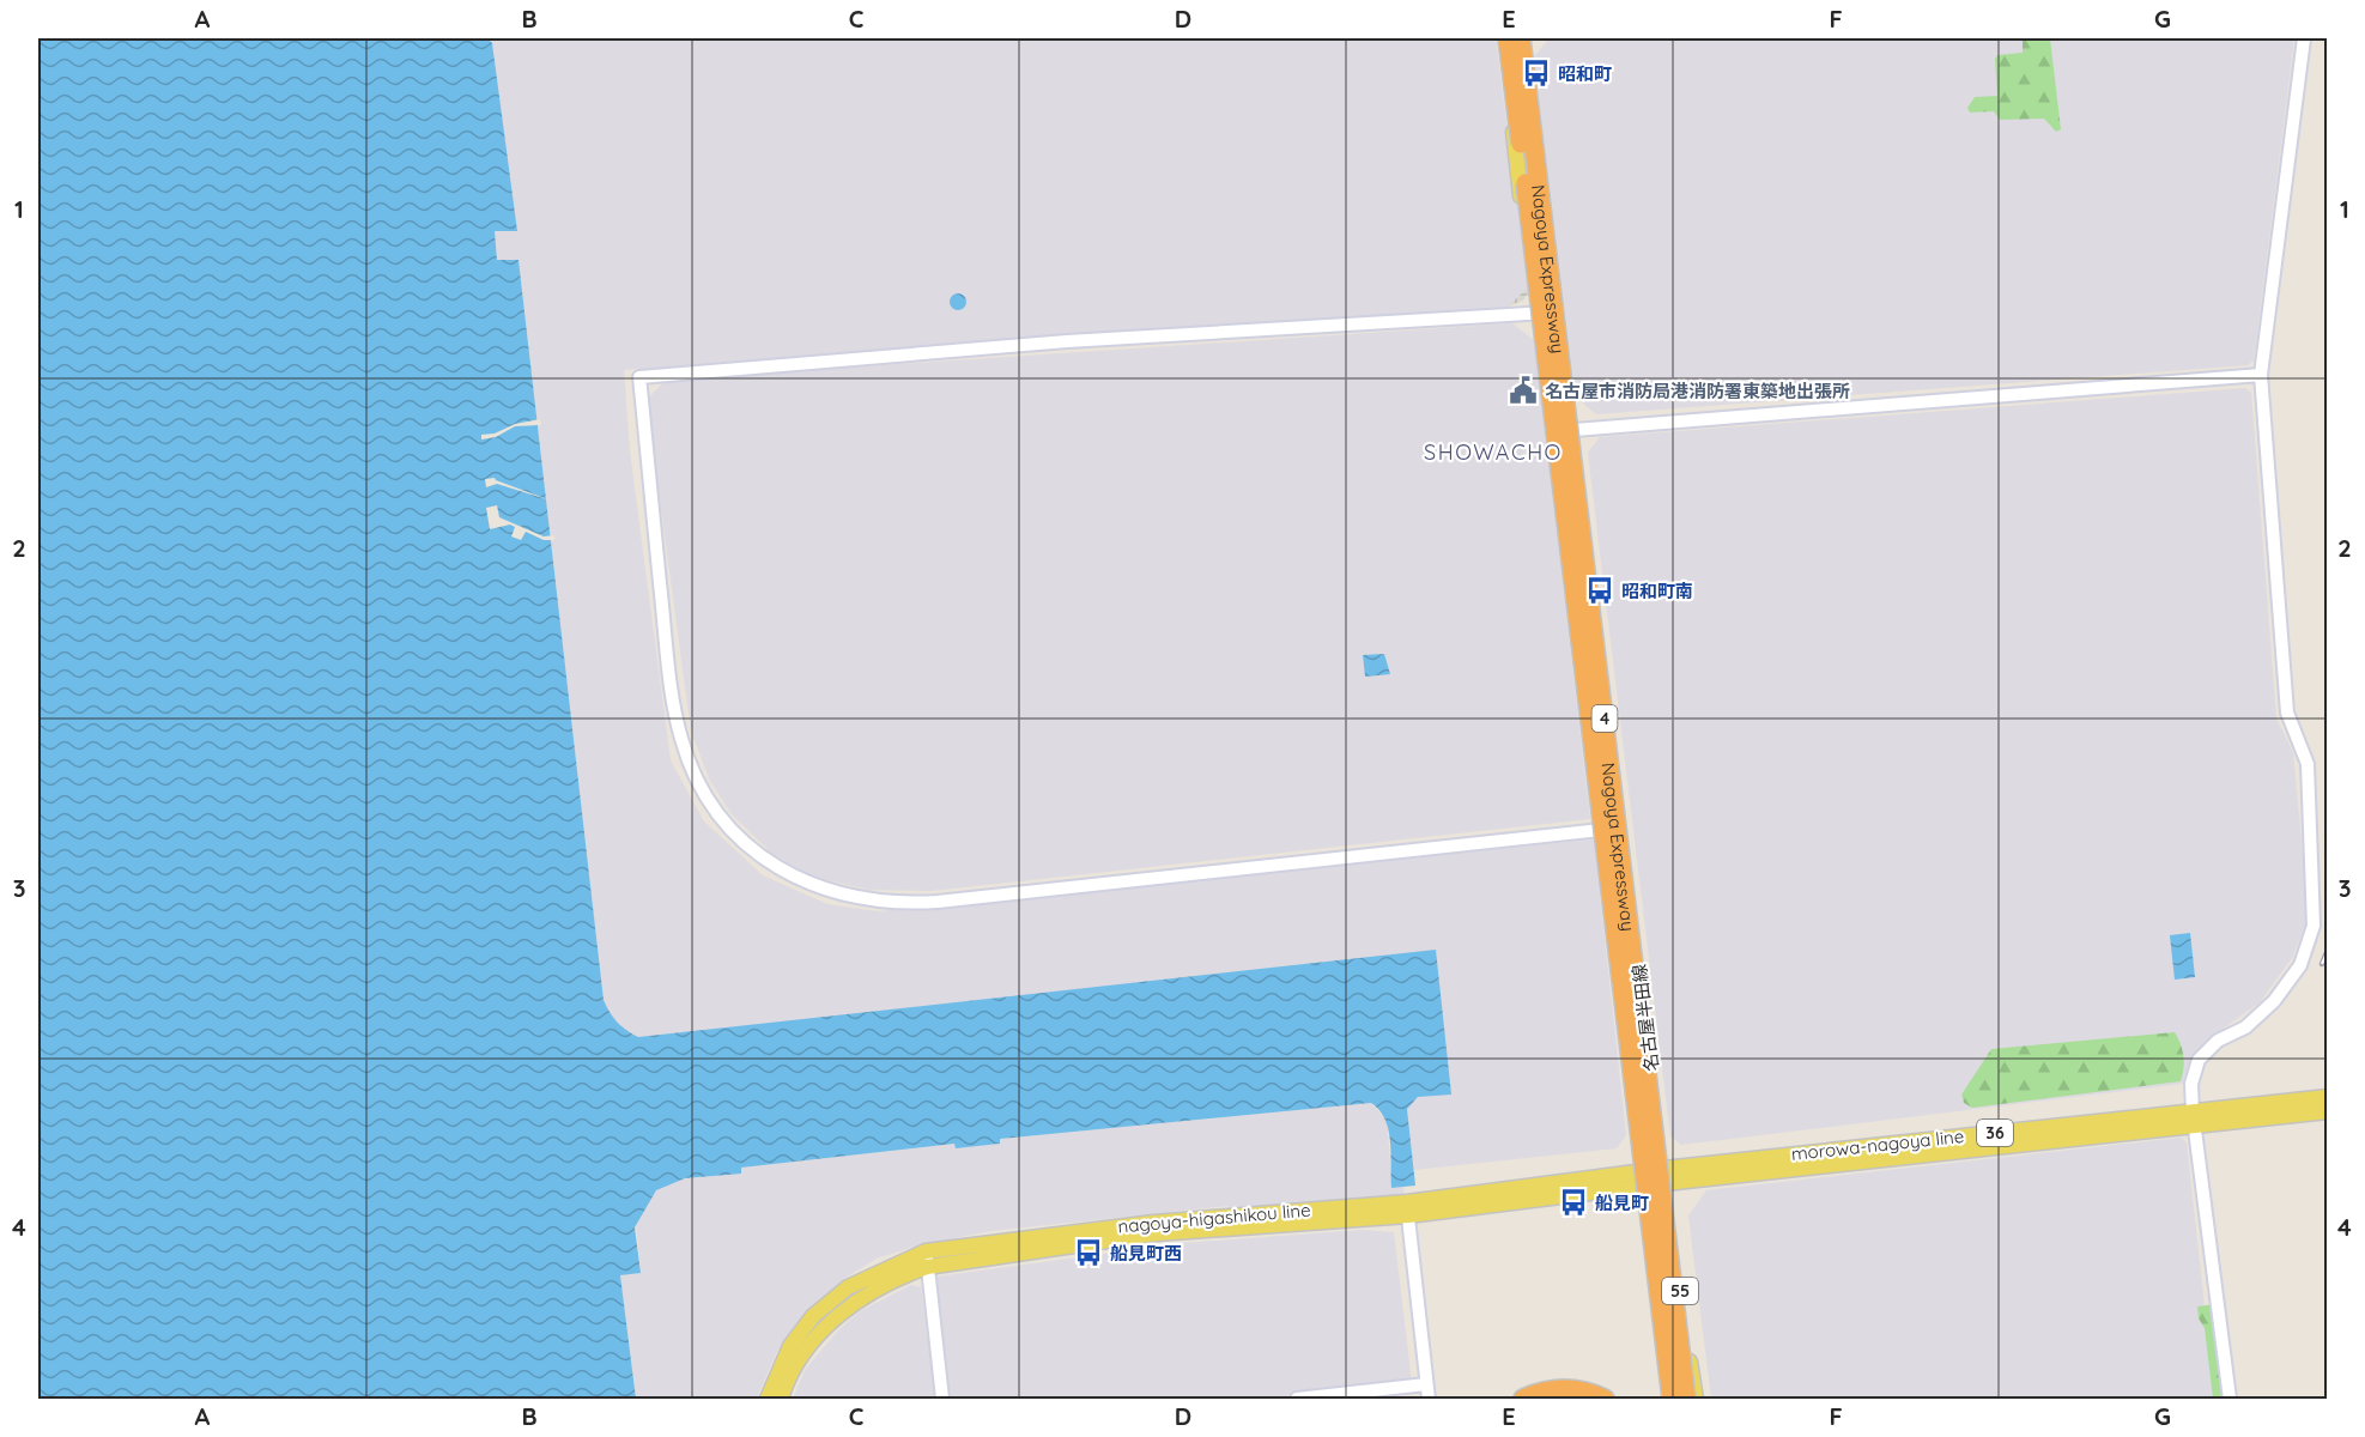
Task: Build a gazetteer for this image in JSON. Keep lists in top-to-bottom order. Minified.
{"streets":{"highway":["Nagoya Expressway","4"],"main road":["名古屋半田線","36","morowa-nagoya line","nagoya-higashikou line","55"]},"crossings":[["Nagoya Expressway","名古屋半田線"],["Nagoya Expressway","morowa-nagoya line"],["名古屋半田線","morowa-nagoya line"],["名古屋半田線","nagoya-higashikou line"],["morowa-nagoya line","nagoya-higashikou line"]],"districts":["SHOWACHO"],"places":{"bus stop":["昭和町","昭和町南","船見町","船見町西"],"public building":["名古屋市消防局港消防署東築地出張所"]},"grid":{"columns":["A","B","C","D","E","F","G"],"rows":["1","2","3","4"]}}
